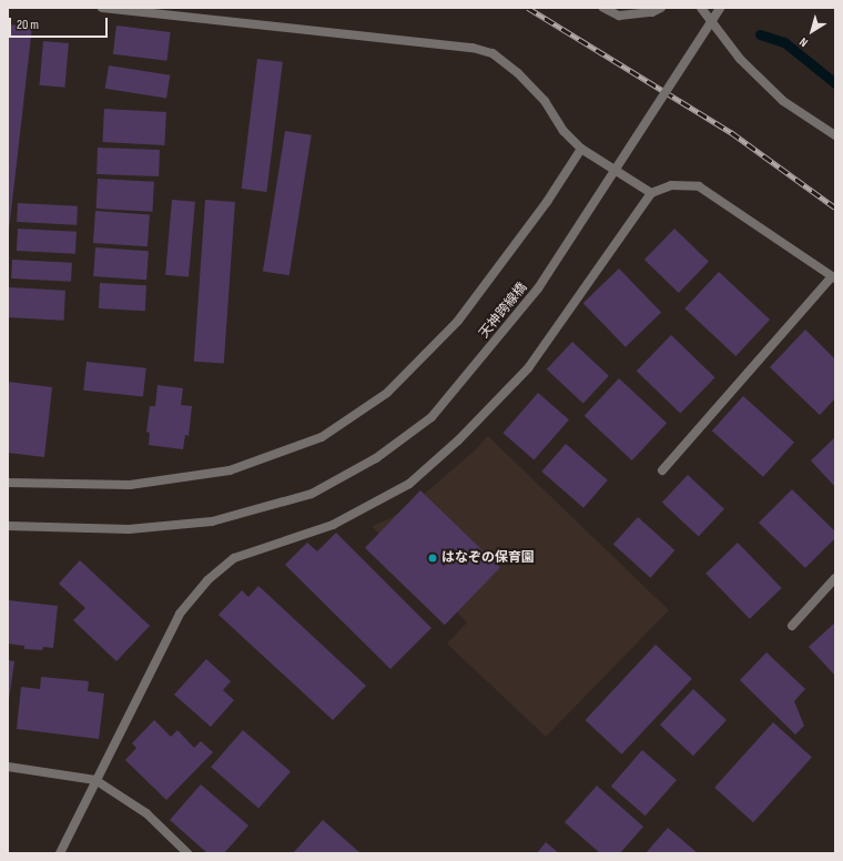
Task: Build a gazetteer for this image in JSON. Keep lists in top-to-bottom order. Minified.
{"streets":{"street":["天神跨線橋"]},"places":["はなぞの保育園"],"scale_bar":"20 m","north":"bottom left"}
